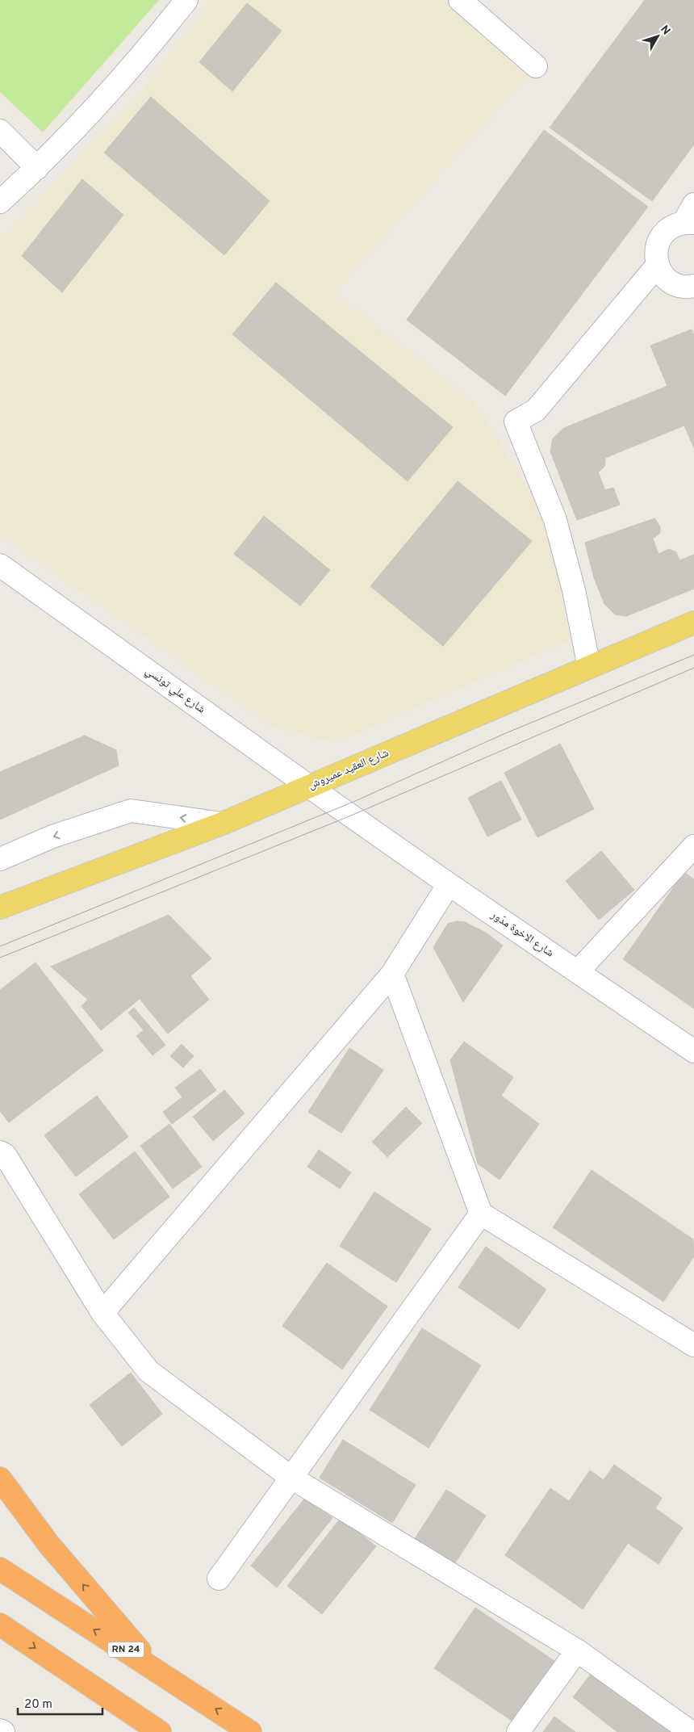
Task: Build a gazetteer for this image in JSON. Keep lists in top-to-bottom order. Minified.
{"streets":{"highway":["RN 24"],"main road":["شارع العقيد عميروش"],"street":["شارع علي تونسي","شارع الاخوة مدّور"]},"crossings":[["شارع علي تونسي","شارع العقيد عميروش"],["شارع علي تونسي","شارع الاخوة مدّور"]],"scale_bar":"20 m","north":"top right"}
